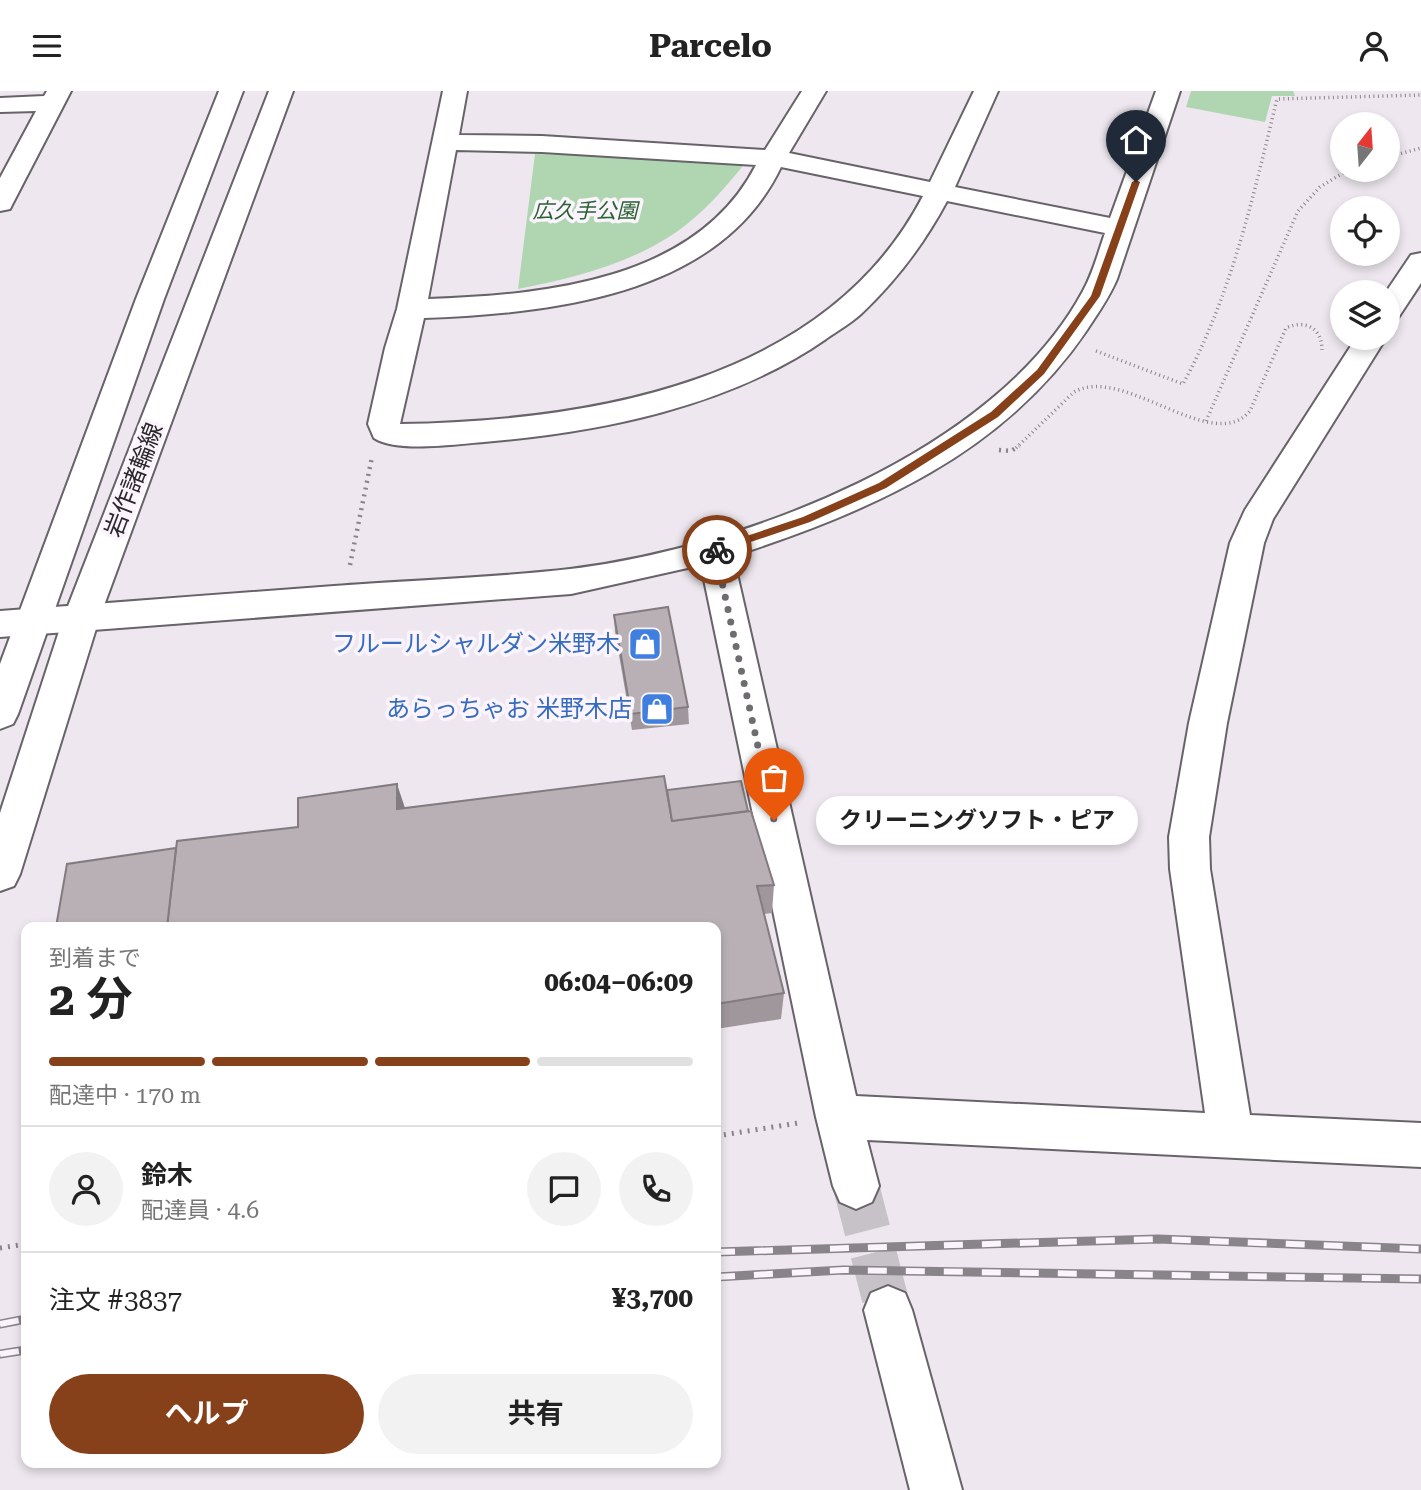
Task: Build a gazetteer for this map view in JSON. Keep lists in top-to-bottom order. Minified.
{"streets":{"street":["岩作諸輪線"]},"parks":["広久手公園"],"places":{"shop":["フルールシャルダン米野木","あらっちゃお 米野木店"],"other":["クリーニングソフト・ピア"]},"north":"top","page":{"header":"Parcelo","bubble":"クリーニングソフト・ピア","heading":["2 分","到着まで","06:04–06:09"],"panel":["鈴木","配達員 · 4.6","注文 #3837","¥3,700"],"bar":"配達中 · 170 m","buttons":["ヘルプ","共有"]}}
